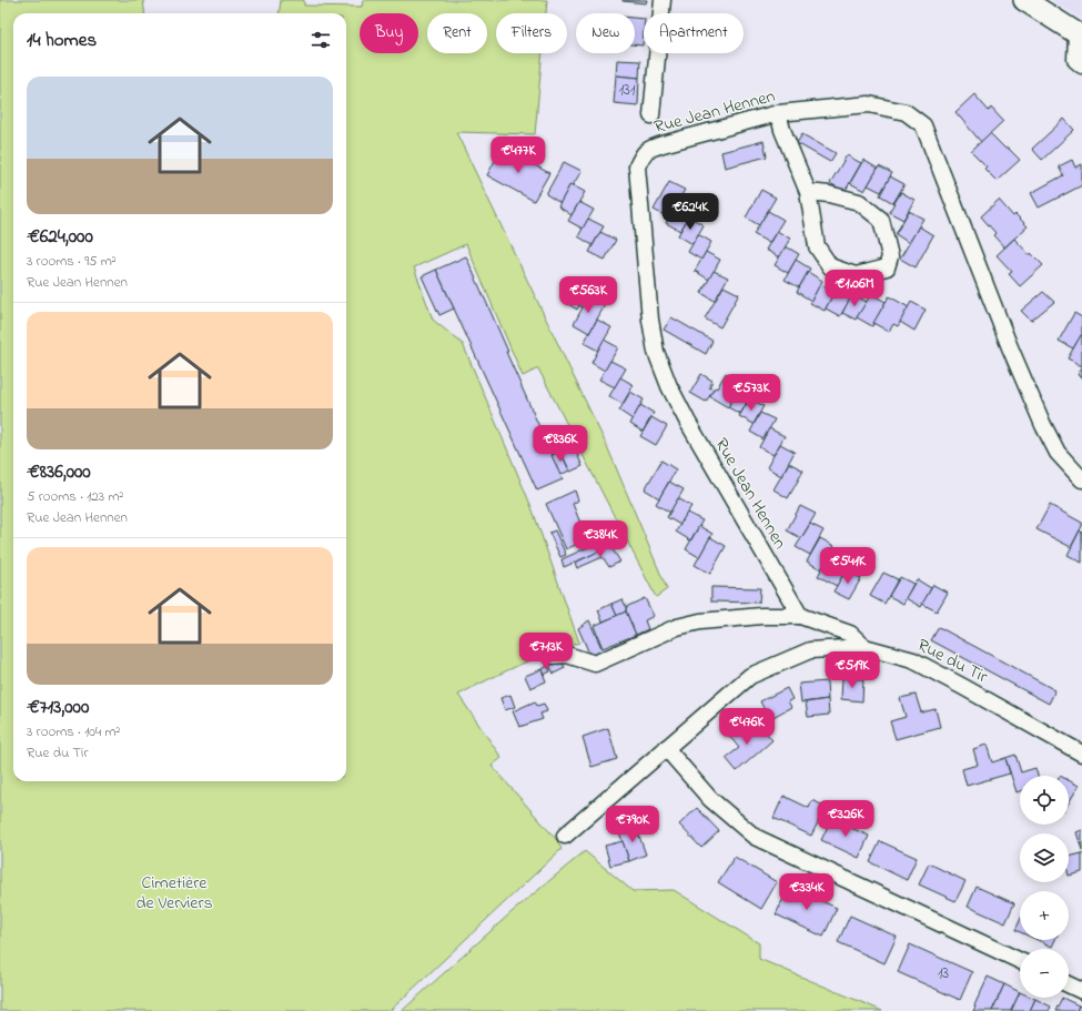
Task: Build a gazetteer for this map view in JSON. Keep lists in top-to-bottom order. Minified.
{"streets":{"street":["Rue Jean Hennen","Rue du Tir"]},"parks":["Cimetière de Verviers"],"house_numbers":["131","13"],"page":{"chip":["Buy","Rent","Filters","New","Apartment"],"heading":"14 homes","list":[{"name":"€624,000","note":"3 rooms · 95 m² · Rue Jean Hennen"},{"name":"€836,000","note":"5 rooms · 123 m² · Rue Jean Hennen"},{"name":"€713,000","note":"3 rooms · 104 m² · Rue du Tir"}],"price":["€477K","€624K","€1.06M","€563K","€573K","€836K","€384K","€541K","€713K","€519K","€476K","€326K","€790K","€334K"],"map_buttons":["+","−"]}}
